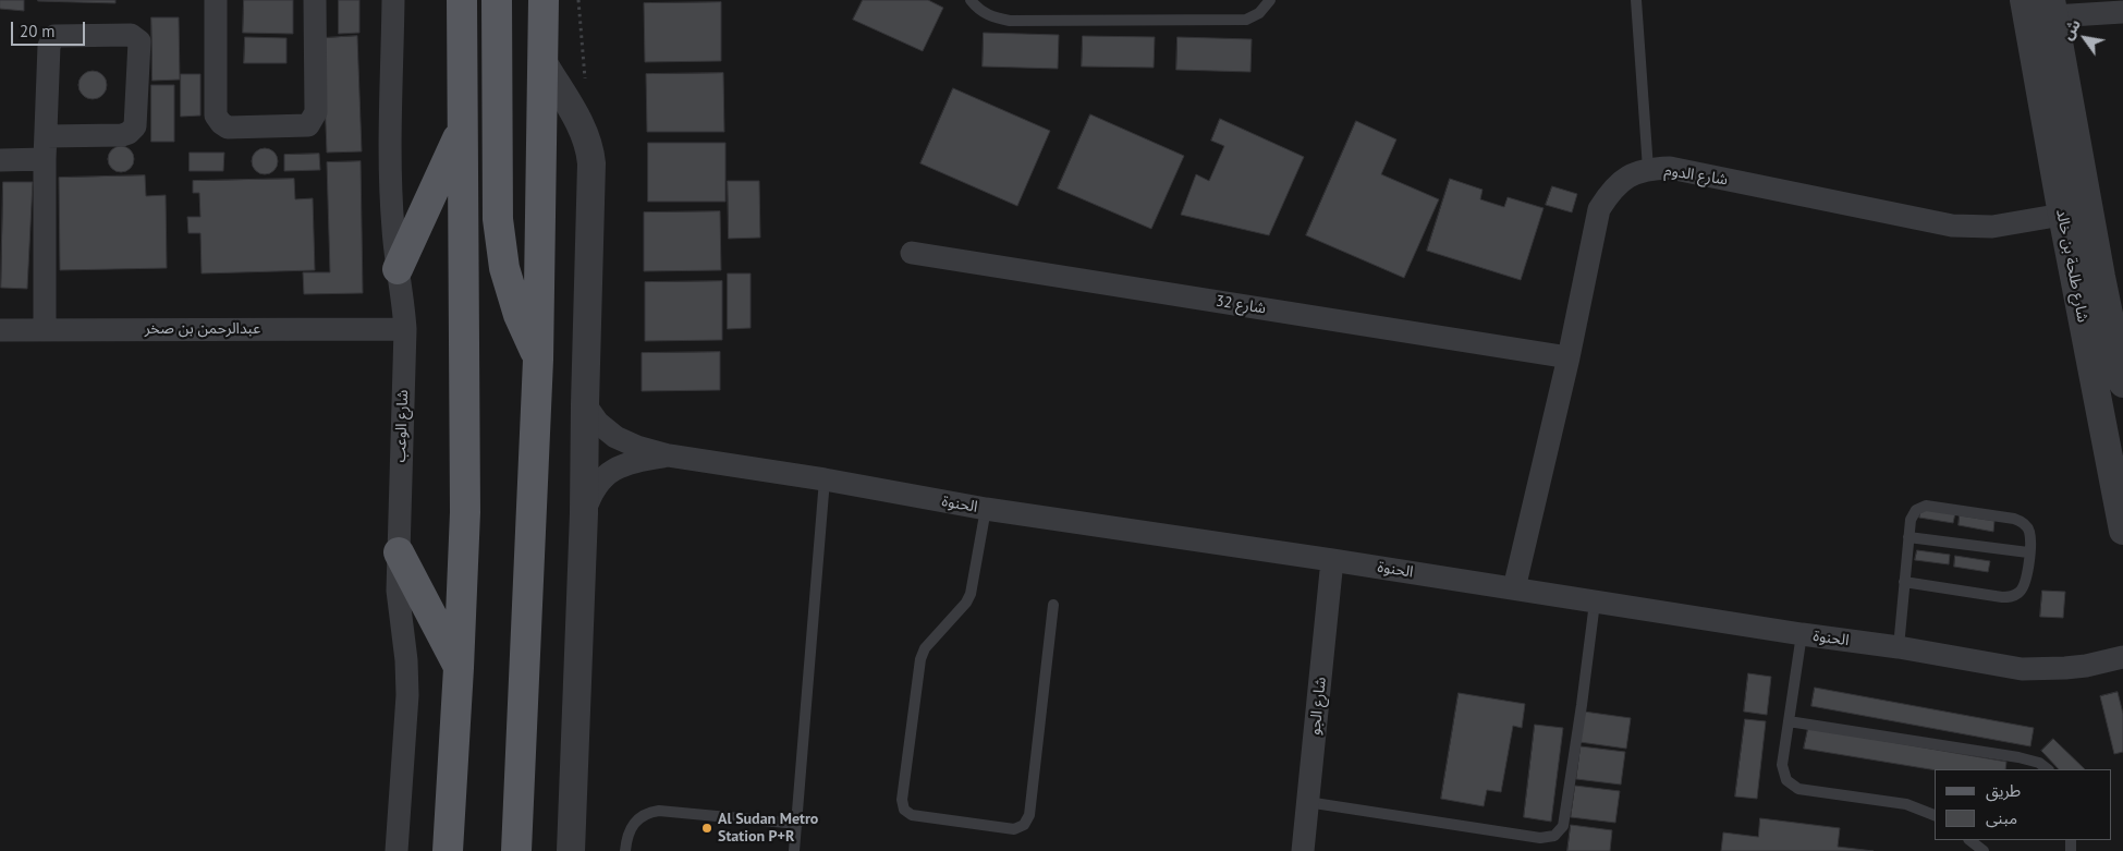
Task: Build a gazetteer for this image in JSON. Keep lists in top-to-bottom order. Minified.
{"streets":{"street":["شارع الدوم","شارع طلحة بن خالد","شارع 32","عبدالرحمن بن صخر","شارع الوعب","الحنوة","شارع الجو"]},"crossings":[["شارع الدوم","شارع طلحة بن خالد"],["شارع الدوم","شارع 32"],["شارع الدوم","الحنوة"],["عبدالرحمن بن صخر","شارع الوعب"],["الحنوة","شارع الجو"]],"places":["Al Sudan Metro Station P+R"],"legend":["طريق","مبنى"],"scale_bar":"20 m","north":"top left"}
